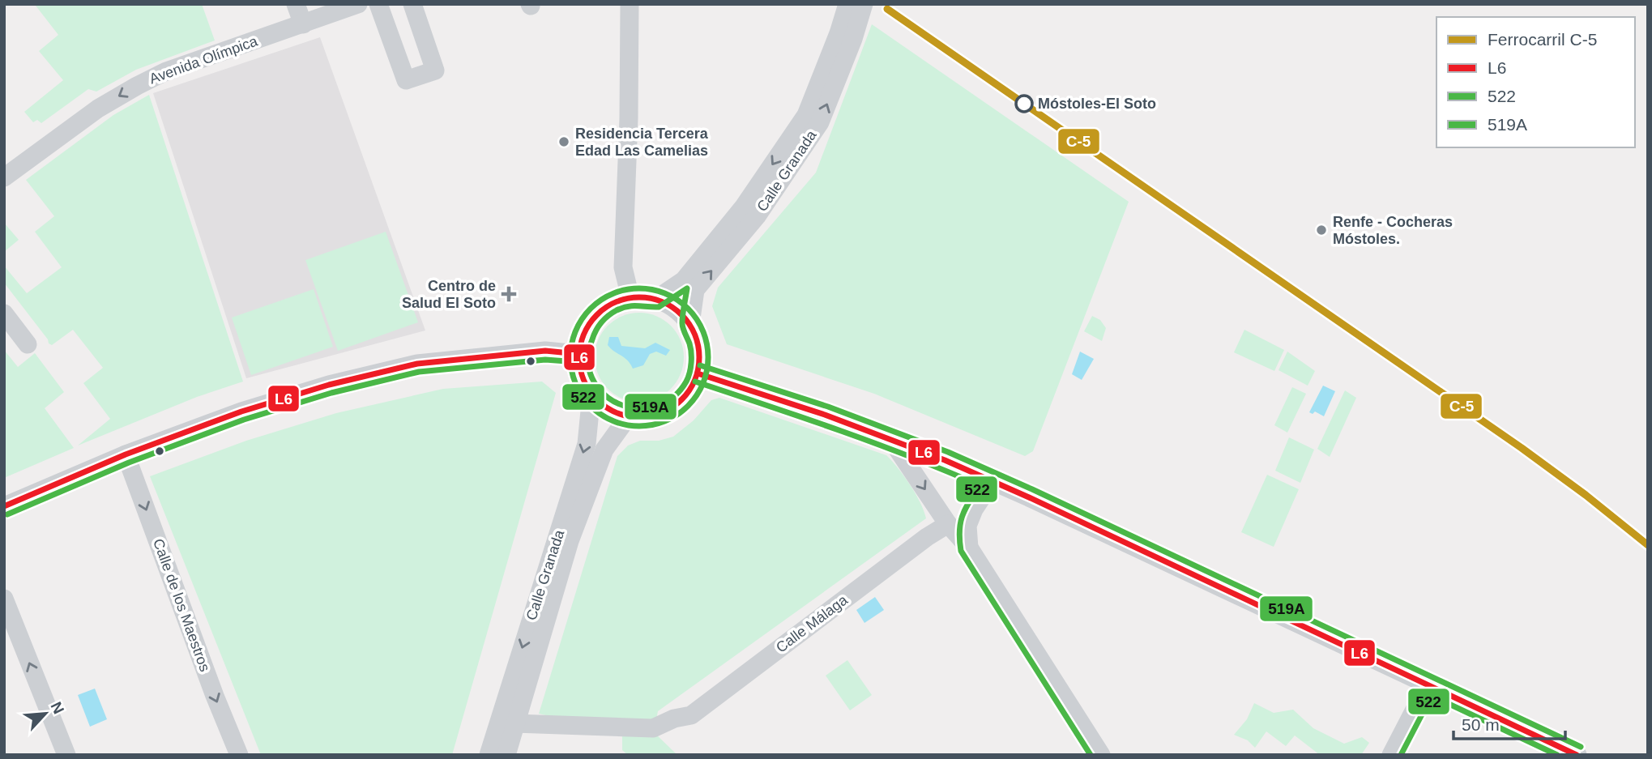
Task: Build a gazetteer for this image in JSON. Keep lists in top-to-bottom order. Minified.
{"streets":{"street":["Avenida Olímpica","Calle Granada","Calle de los Maestros","Calle Málaga"]},"crossings":[["Calle Granada","Calle Málaga"]],"one_way":["Avenida Olímpica"],"places":{"other":["Móstoles-El Soto","Residencia Tercera Edad Las Camelias","Renfe - Cocheras Móstoles."],"health":["Centro de Salud El Soto"]},"lines":["rail line C-5","transit line 522","transit line 519A","transit line L6"],"legend":["Ferrocarril C-5","L6","522","519A"],"scale_bar":"50 m","north":"top right"}
